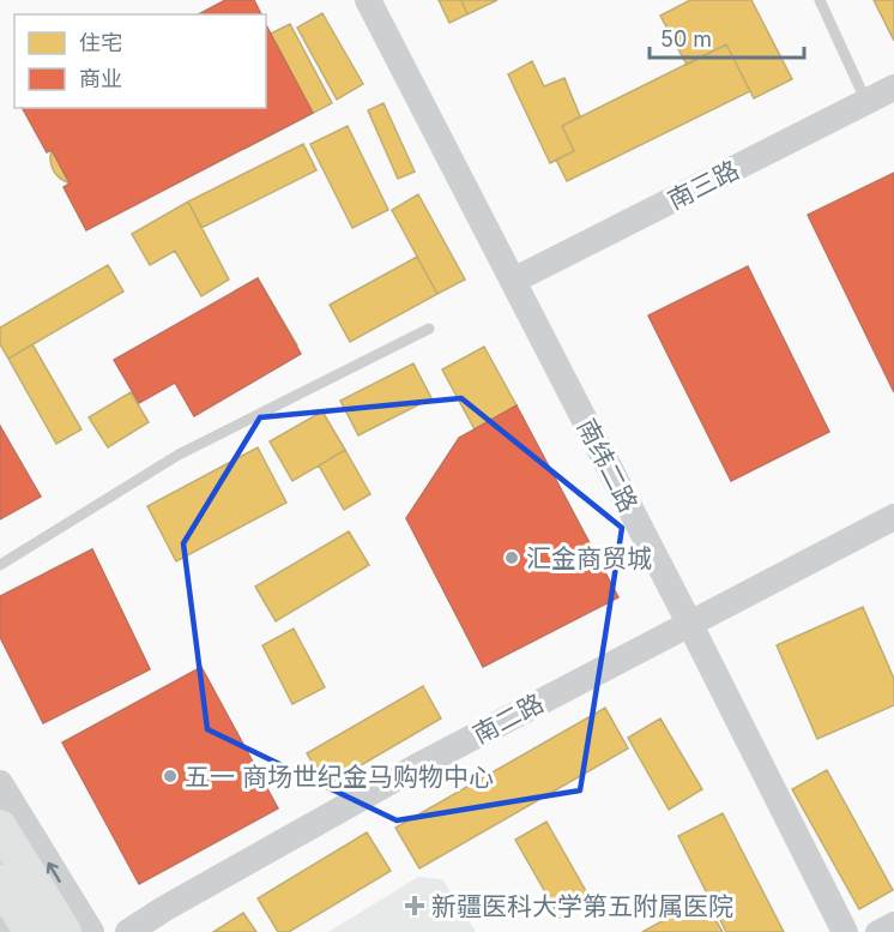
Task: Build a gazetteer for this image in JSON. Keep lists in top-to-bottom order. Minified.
{"streets":{"street":["南三路","南纬二路","南二路"]},"crossings":[["南三路","南纬二路"],["南纬二路","南二路"]],"places":{"other":["汇金商贸城","五一 商场世纪金马购物中心"],"health":["新疆医科大学第五附属医院"]},"legend":["住宅","商业"],"scale_bar":"50 m"}
